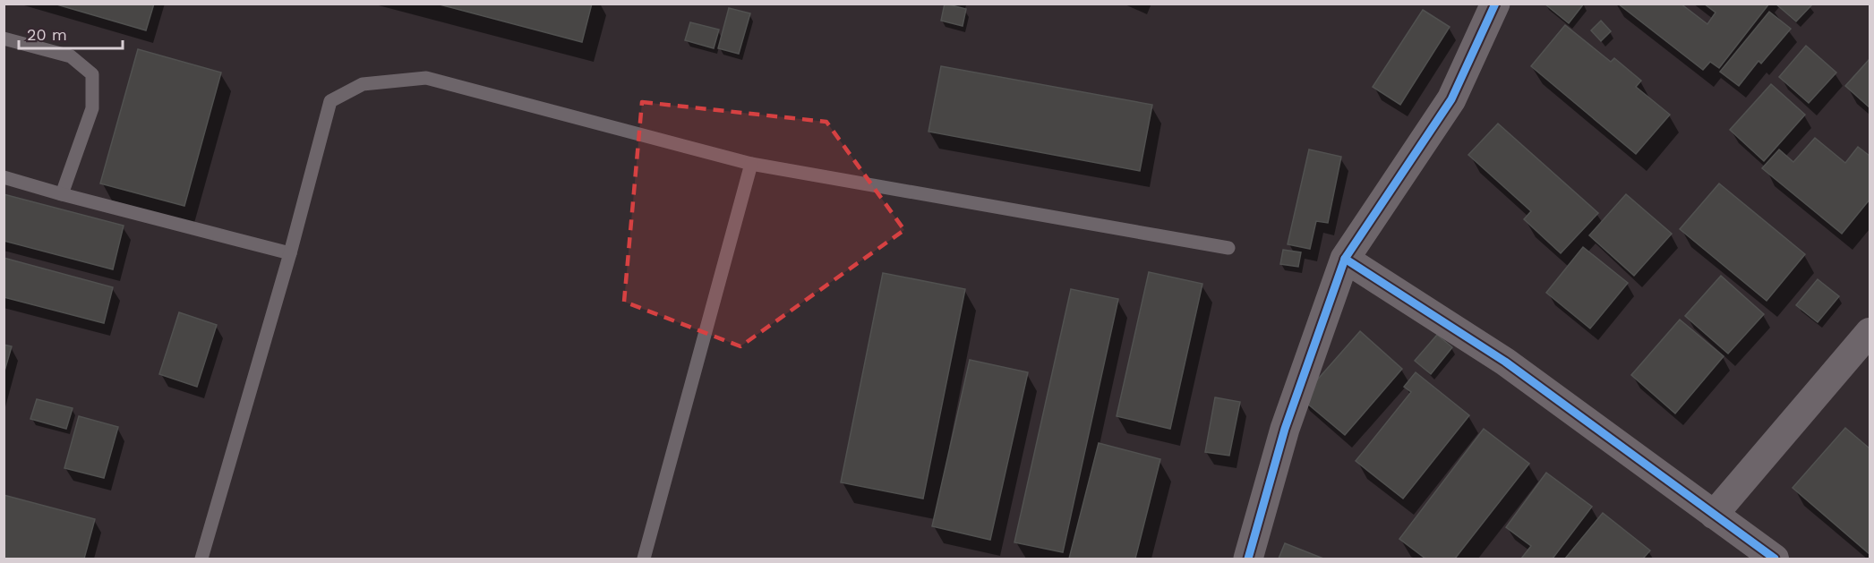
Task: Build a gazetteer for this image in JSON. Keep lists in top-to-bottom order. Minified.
{"scale_bar":"20 m"}
